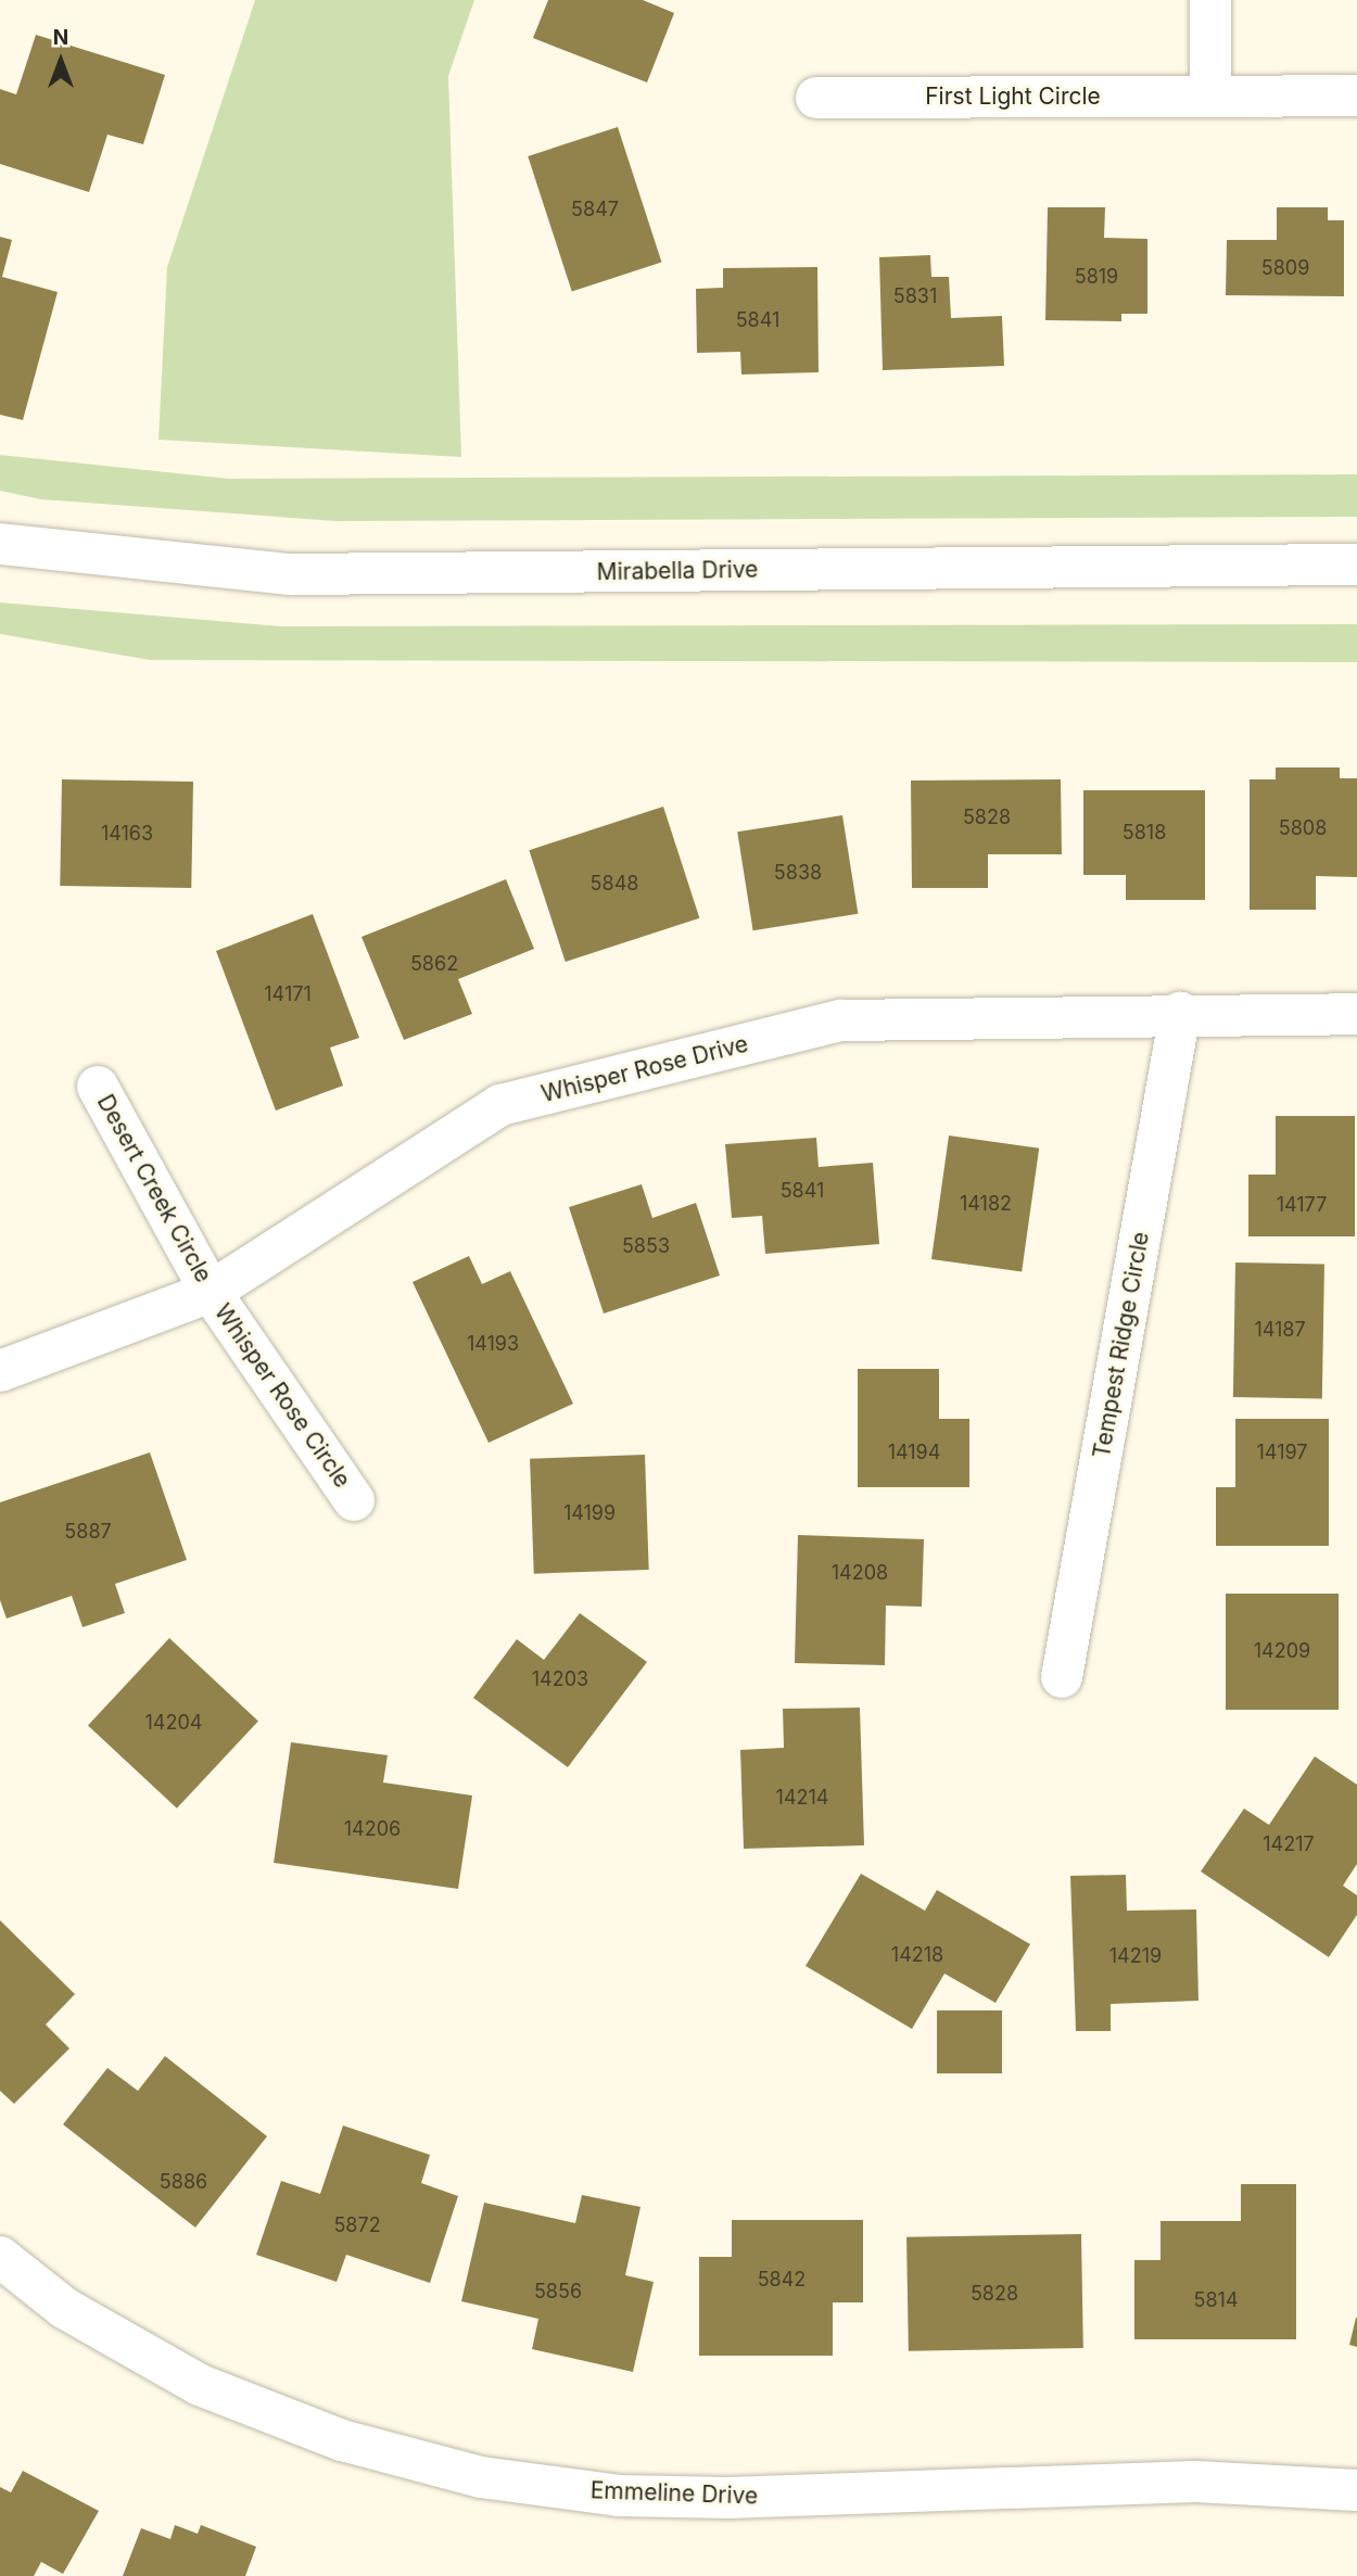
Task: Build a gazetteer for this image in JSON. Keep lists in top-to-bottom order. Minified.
{"streets":{"street":["First Light Circle","Mirabella Drive","Whisper Rose Drive","Desert Creek Circle","Tempest Ridge Circle","Whisper Rose Circle","Emmeline Drive"]},"crossings":[["Whisper Rose Drive","Desert Creek Circle"],["Whisper Rose Drive","Tempest Ridge Circle"],["Whisper Rose Drive","Whisper Rose Circle"],["Desert Creek Circle","Whisper Rose Circle"]],"house_numbers":["5847","5809","5819","5831","5841","5828","5808","5818","14163","5838","5848","5862","14171","5841","14182","14177","5853","14187","14193","14194","14197","14199","5887","14208","14209","14203","14204","14214","14206","14217","14218","14219","5886","5872","5842","5856","5828","5814"],"north":"top"}
